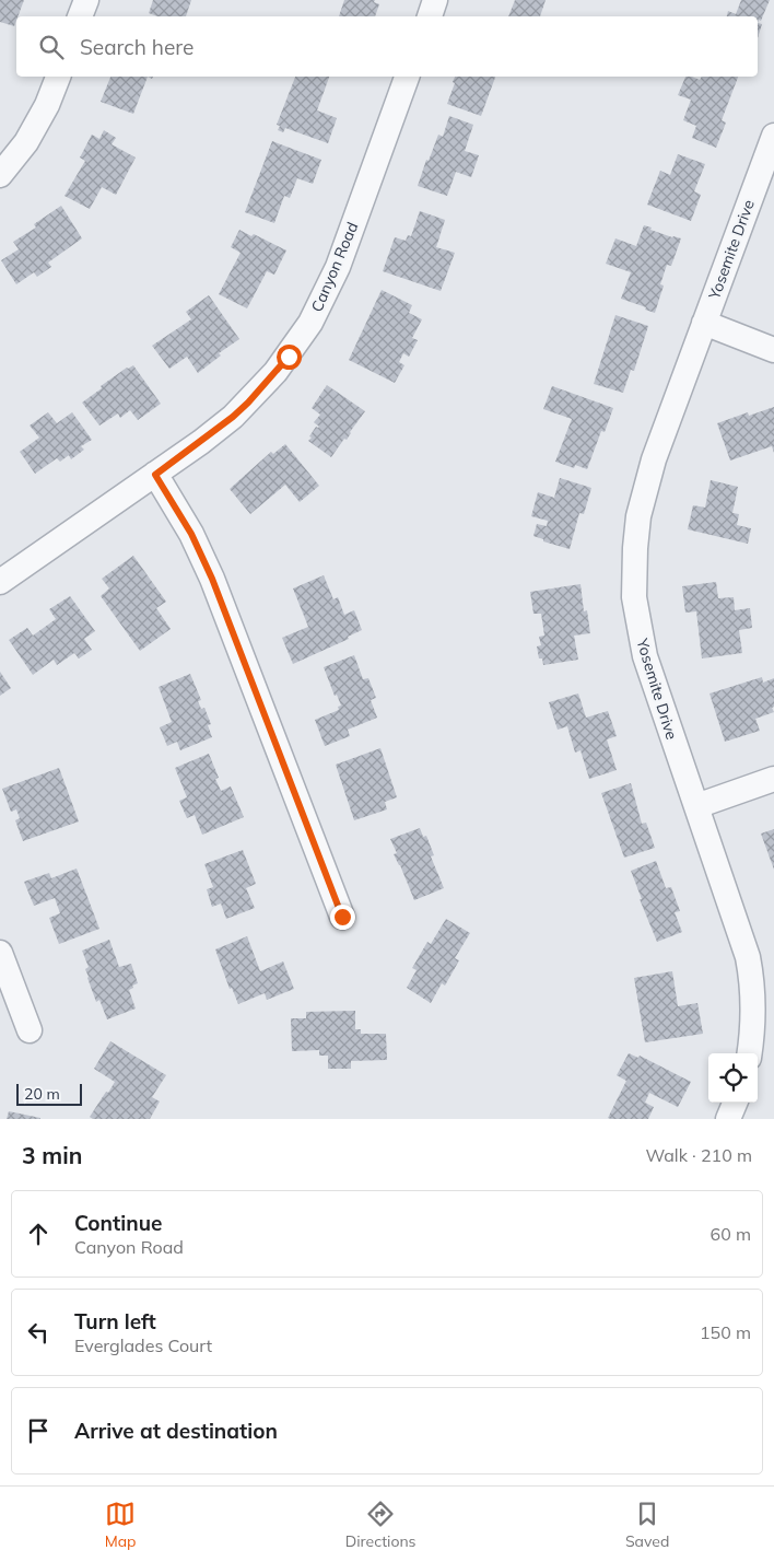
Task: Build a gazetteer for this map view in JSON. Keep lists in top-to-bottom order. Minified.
{"streets":{"street":["Yosemite Drive","Canyon Road"]},"scale_bar":"20 m","page":{"search":"Search here","scale":"20 m","heading":["3 min","Walk · 210 m"],"list":[["Continue","Canyon Road","60 m"],["Turn left","Everglades Court","150 m"],"Arrive at destination"],"nav":["Map","Directions","Saved"]}}
